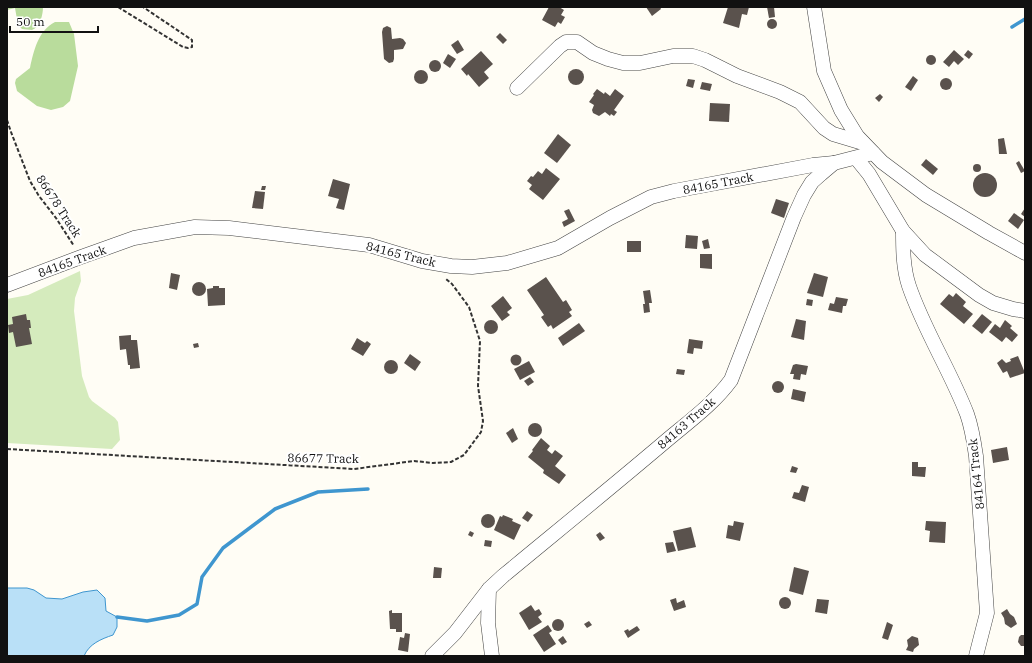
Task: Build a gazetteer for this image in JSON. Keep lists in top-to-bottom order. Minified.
{"streets":{"street":["84165 Track","84163 Track","84164 Track"],"path":["86678 Track","86677 Track"]},"crossings":[["84165 Track","86678 Track"],["84165 Track","84163 Track"]],"scale_bar":"50 m"}
